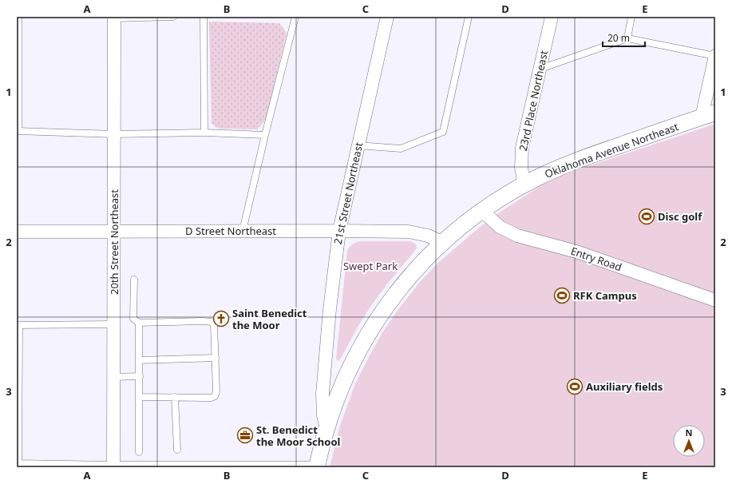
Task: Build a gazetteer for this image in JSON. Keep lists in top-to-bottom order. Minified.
{"streets":{"street":["23rd Place Northeast","Oklahoma Avenue Northeast","21st Street Northeast","D Street Northeast","20th Street Northeast","Entry Road"]},"crossings":[["23rd Place Northeast","Oklahoma Avenue Northeast"],["Oklahoma Avenue Northeast","21st Street Northeast"],["Oklahoma Avenue Northeast","D Street Northeast"],["Oklahoma Avenue Northeast","Entry Road"],["21st Street Northeast","D Street Northeast"],["D Street Northeast","20th Street Northeast"]],"parks":["Swept Park"],"places":{"sports":["Disc golf","RFK Campus","Auxiliary fields"],"church":["Saint Benedict the Moor"],"office":["St. Benedict the Moor School"]},"scale_bar":"20 m","north":"top","grid":{"columns":["A","B","C","D","E"],"rows":["1","2","3"]}}
